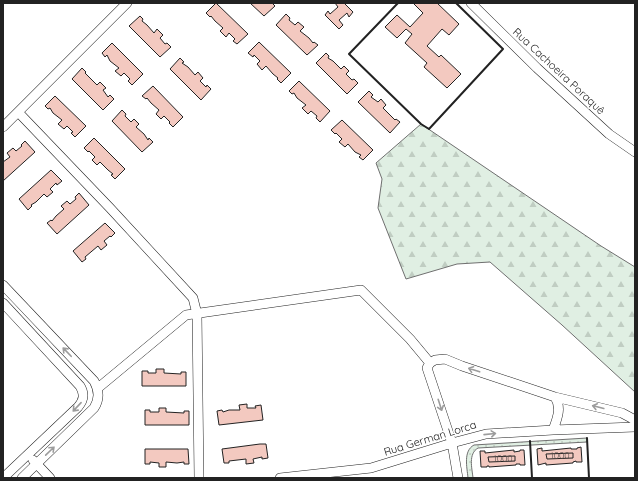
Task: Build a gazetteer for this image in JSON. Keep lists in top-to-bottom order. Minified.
{"streets":{"street":["Rua Cachoeira Poraquê","Rua German Lorca"]},"house_numbers":["1000","1000"]}
